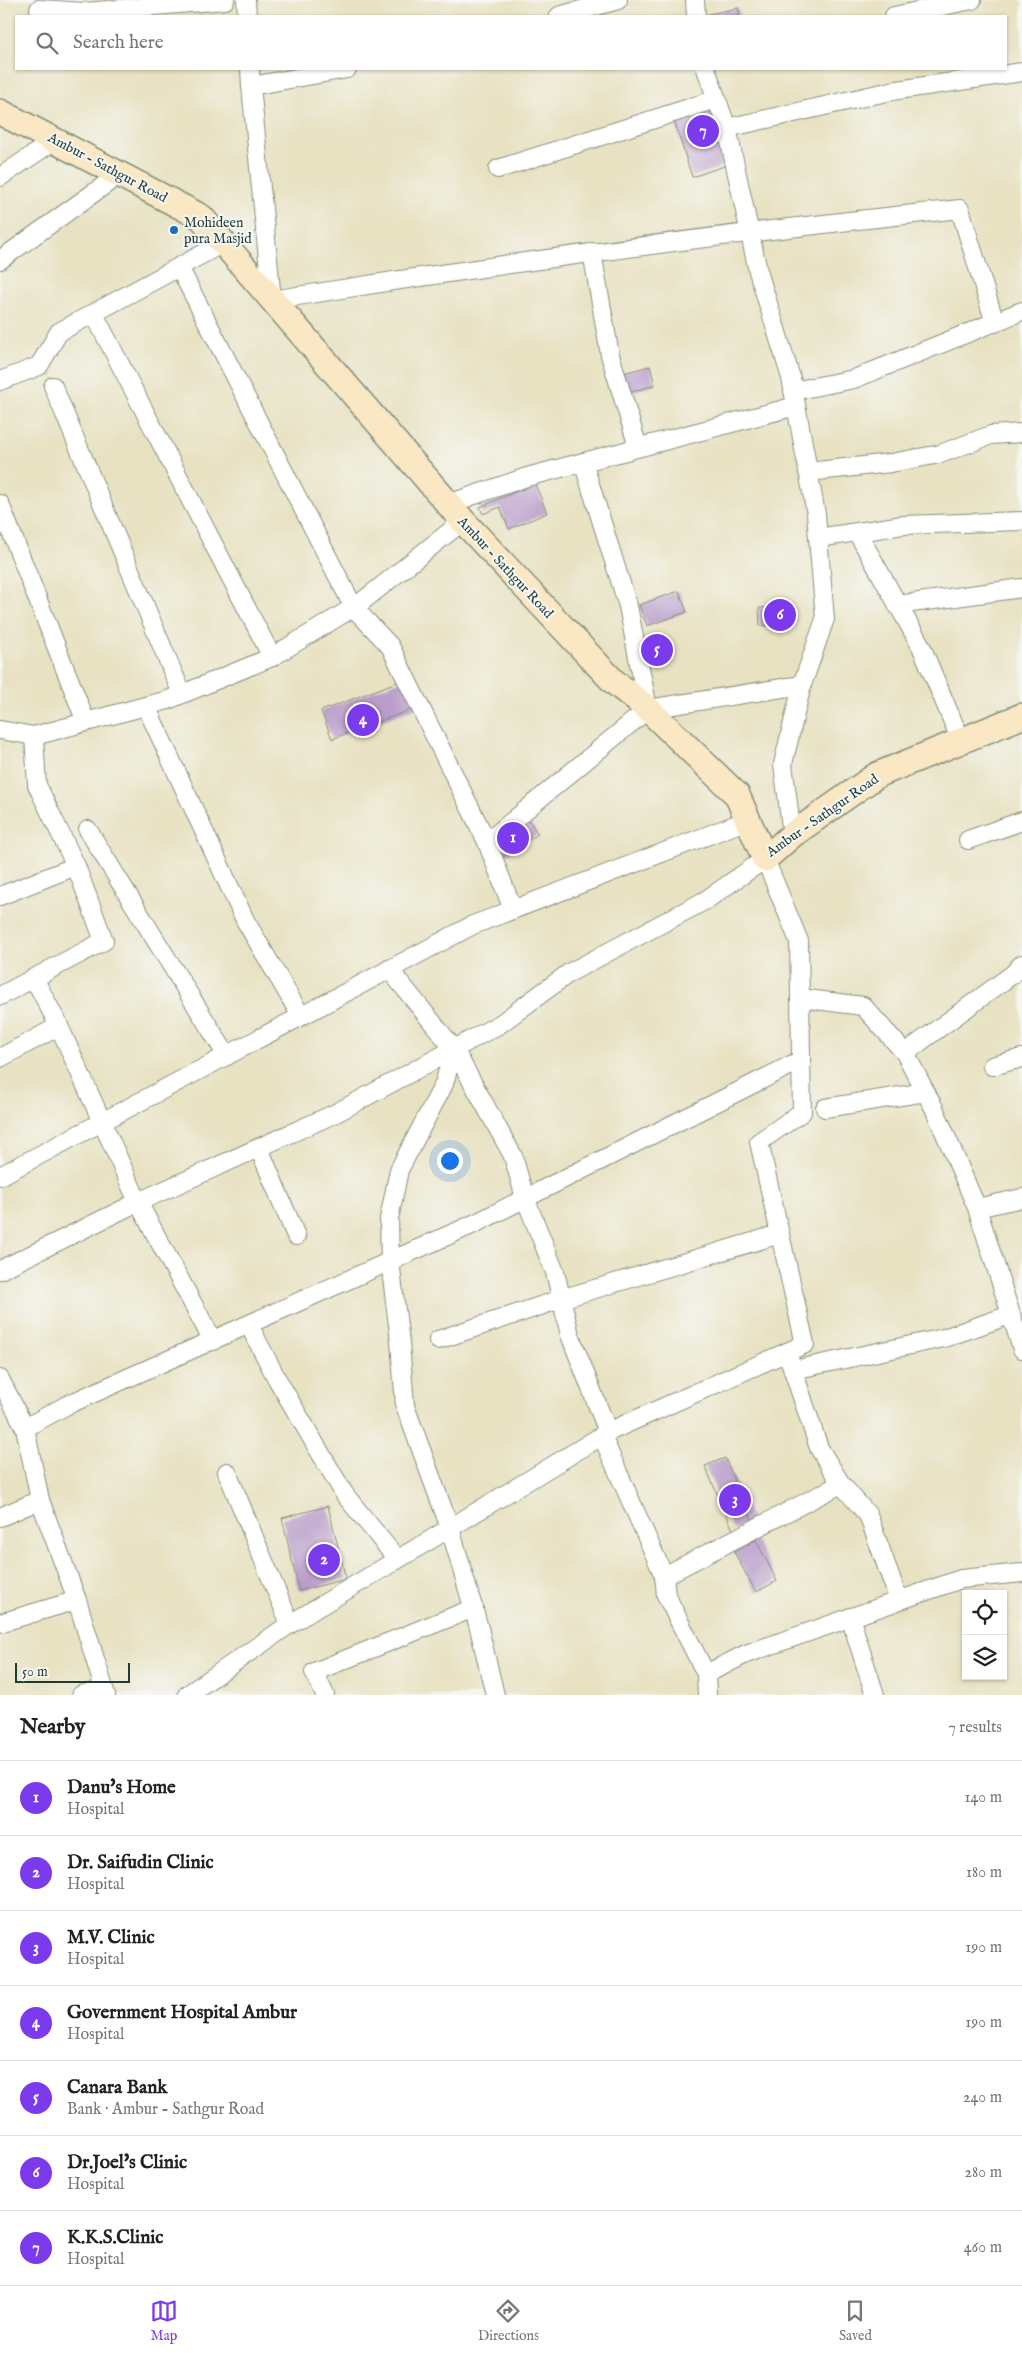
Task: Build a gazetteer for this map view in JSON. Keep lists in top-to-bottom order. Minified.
{"streets":{"main road":["Ambur - Sathgur Road"]},"places":["Mohideen pura Masjid"],"scale_bar":"50 m","page":{"search":"Search here","pins":["7","6","5","4","1","3","2"],"scale":"50 m","heading":["Nearby","7 results"],"list":[{"mark":"1","name":"Danu's Home","note":"Hospital","value":"140 m"},{"mark":"2","name":"Dr. Saifudin Clinic","note":"Hospital","value":"180 m"},{"mark":"3","name":"M.V. Clinic","note":"Hospital","value":"190 m"},{"mark":"4","name":"Government Hospital Ambur","note":"Hospital","value":"190 m"},{"mark":"5","name":"Canara Bank","note":"Bank · Ambur - Sathgur Road","value":"240 m"},{"mark":"6","name":"Dr.Joel's Clinic","note":"Hospital","value":"280 m"},{"mark":"7","name":"K.K.S.Clinic","note":"Hospital","value":"460 m"}],"nav":["Map","Directions","Saved"]}}
